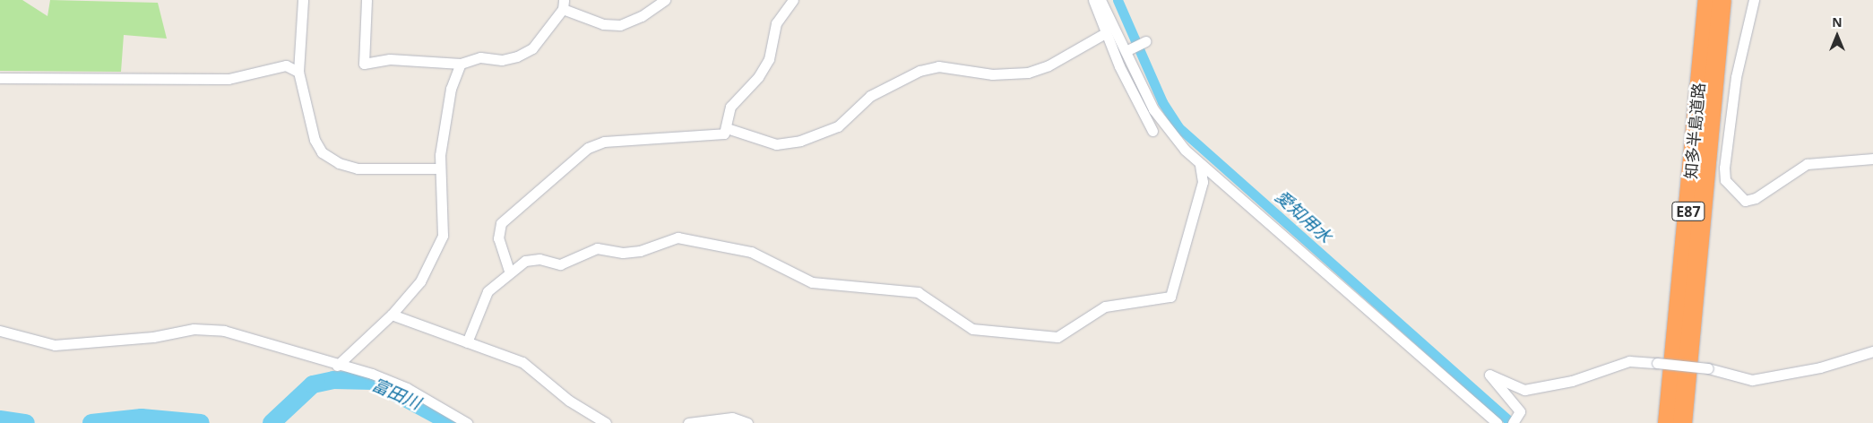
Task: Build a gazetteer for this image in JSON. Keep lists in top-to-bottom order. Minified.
{"streets":{"highway":["知多半島道路","E87"]},"water":["愛知用水","富田川"],"north":"top"}
